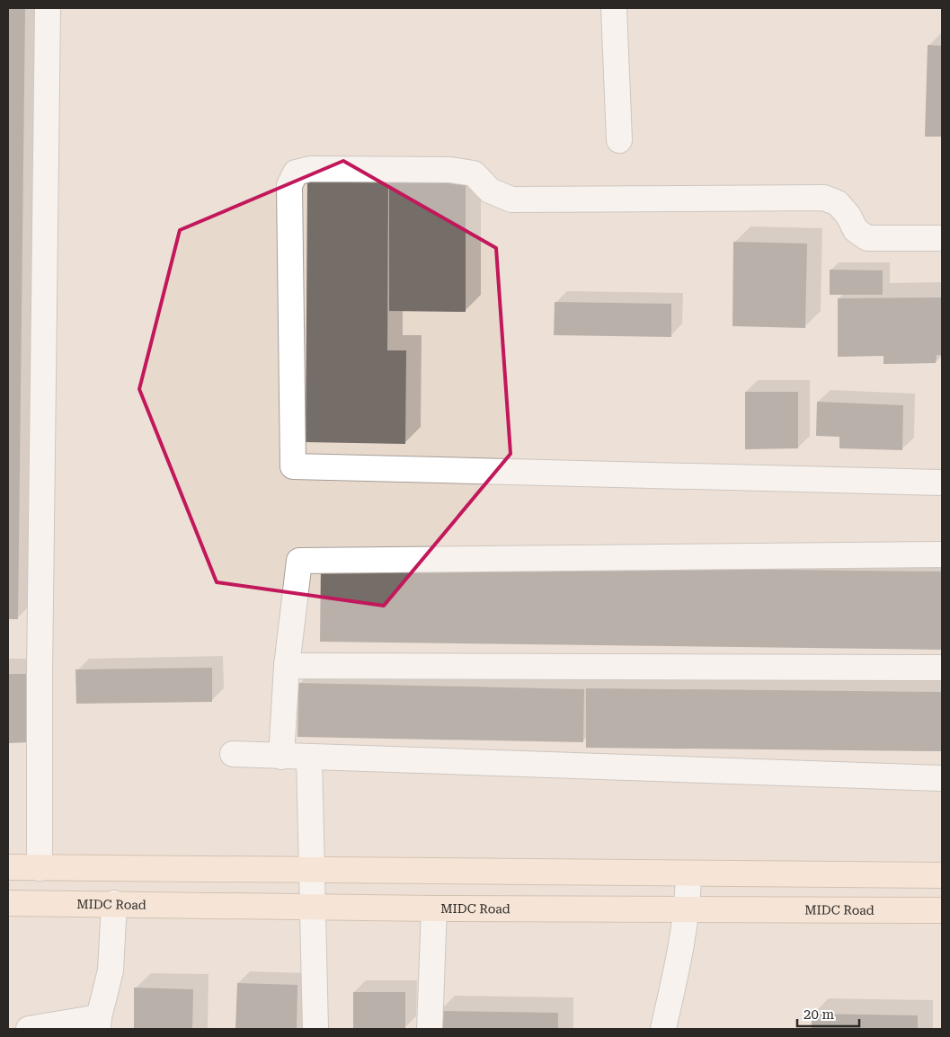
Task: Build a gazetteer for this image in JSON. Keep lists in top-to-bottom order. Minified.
{"streets":{"main road":["MIDC Road"]},"scale_bar":"20 m"}
